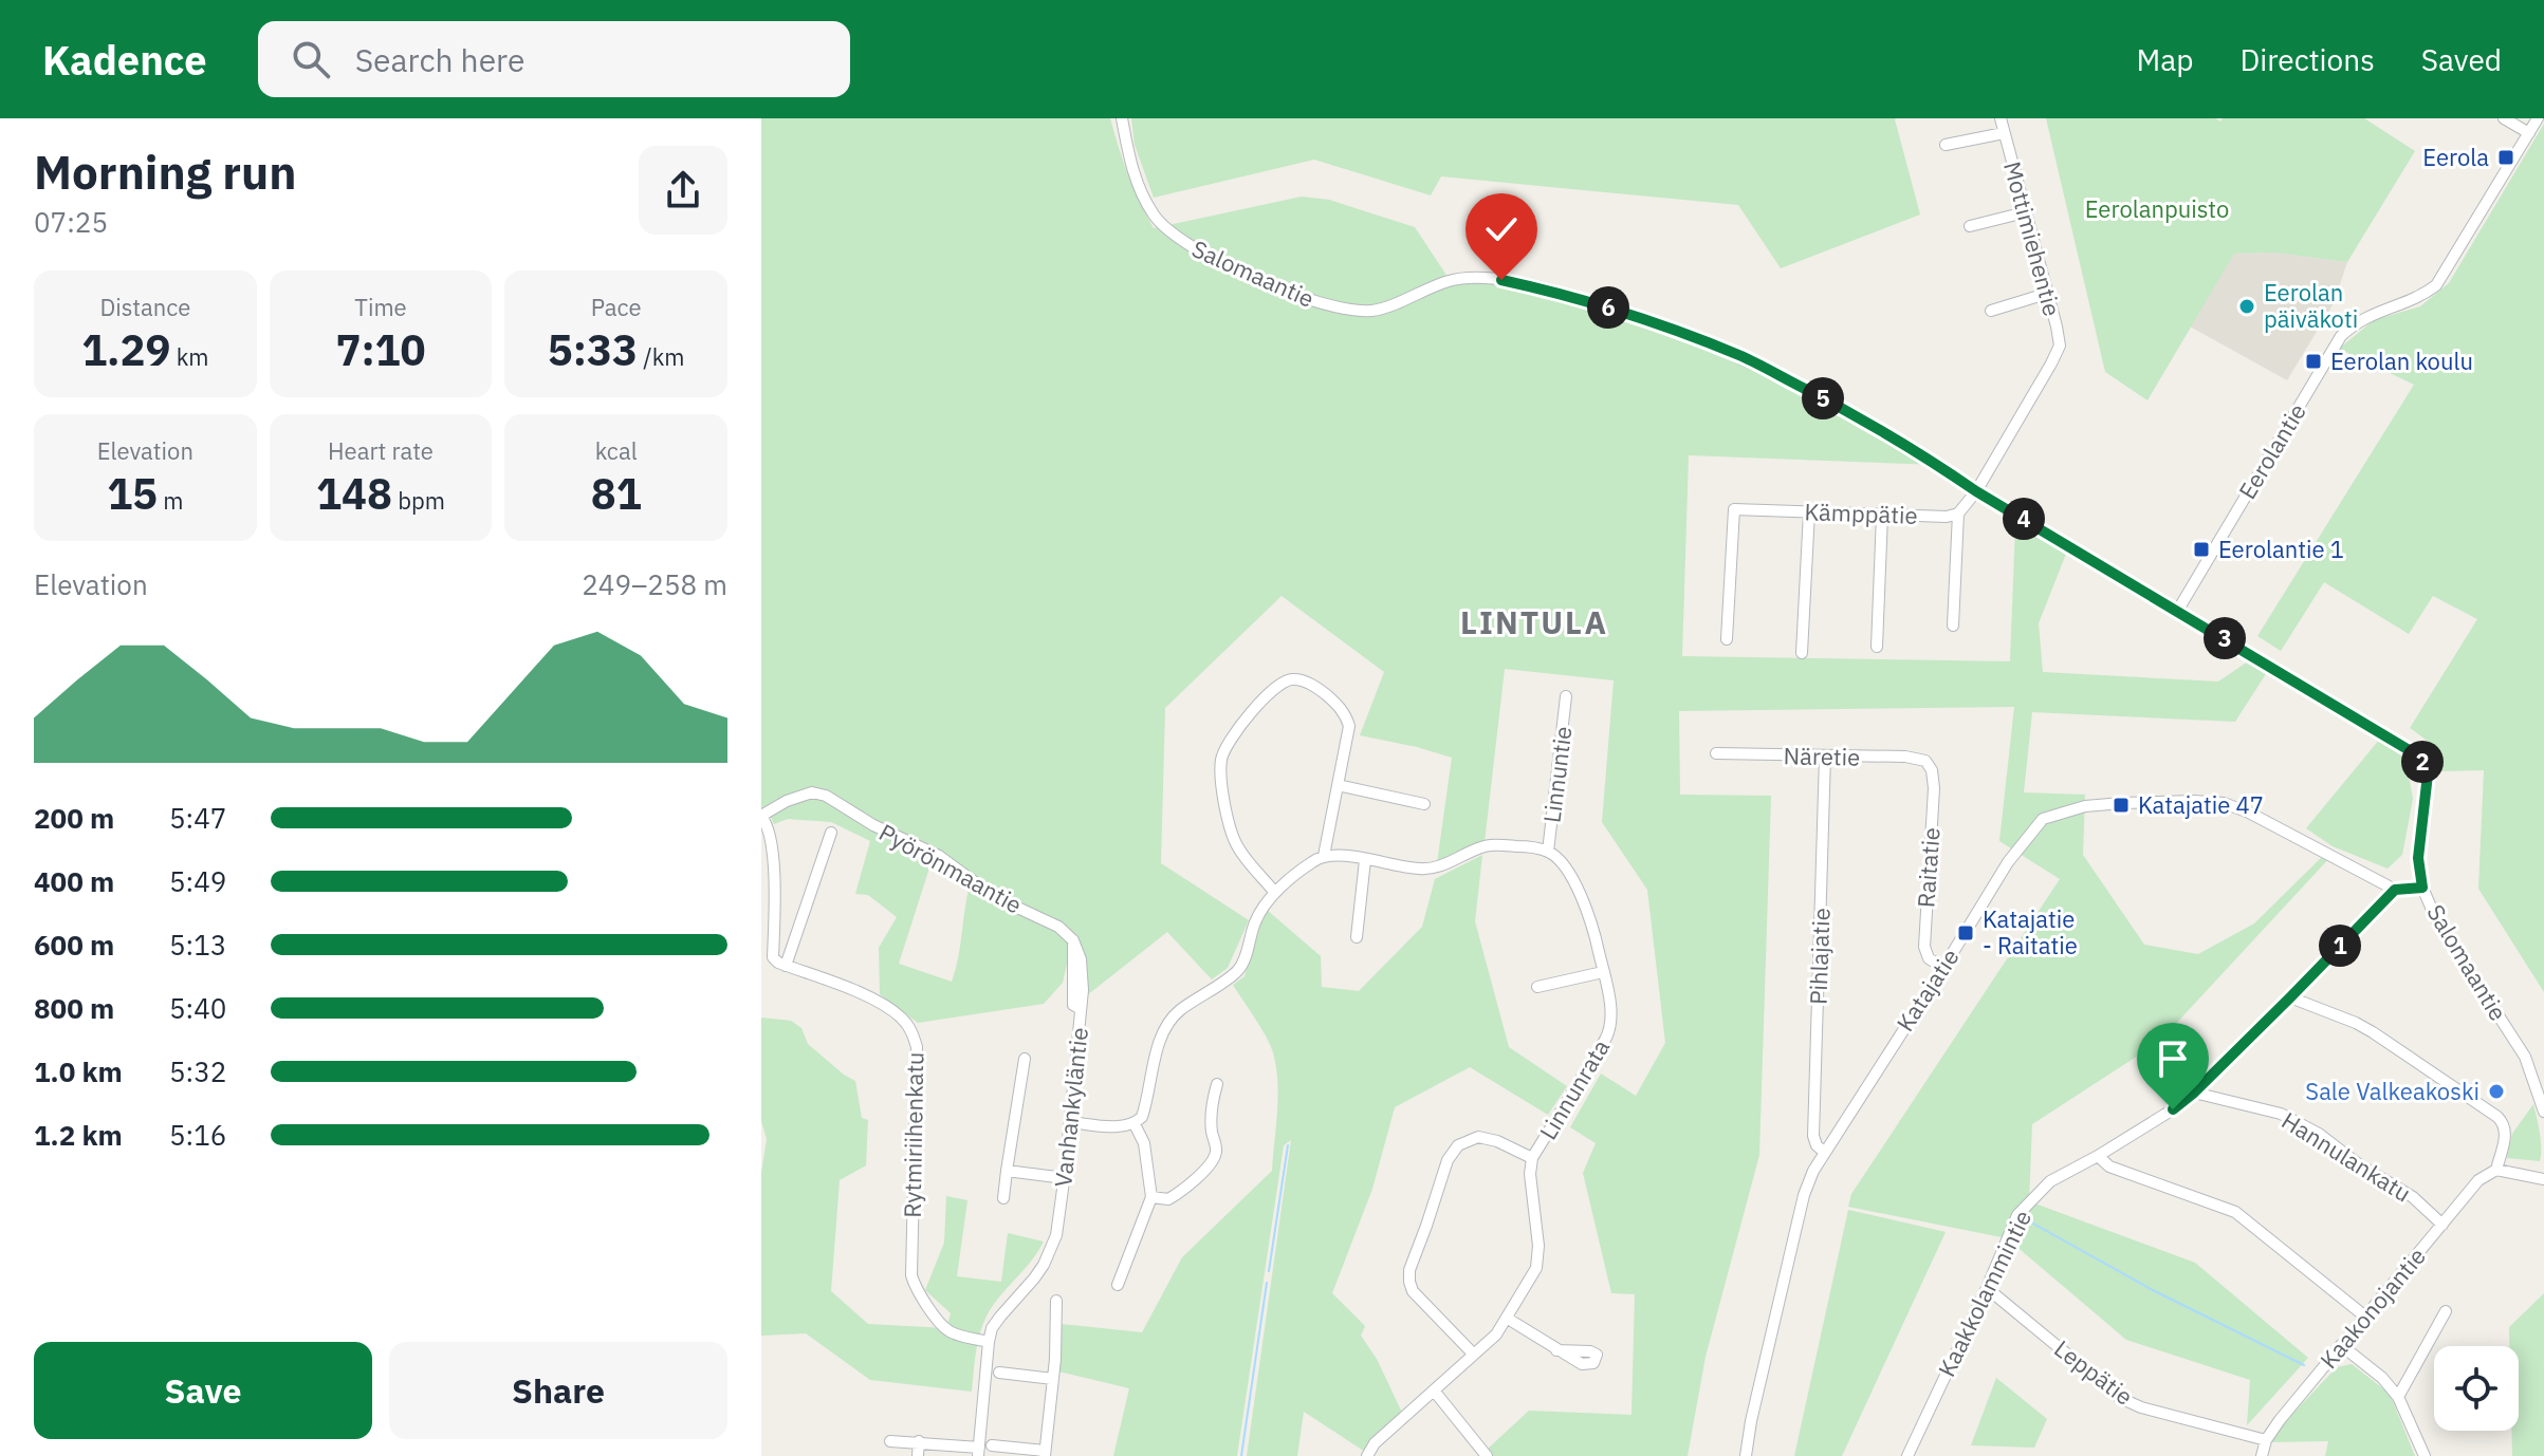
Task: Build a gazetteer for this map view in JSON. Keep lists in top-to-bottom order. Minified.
{"streets":{"street":["Mottimiehentie","Salomaantie","Eerolantie","Kämppätie","Näretie","Linnuntie","Raitatie","Pyörönmaantie","Pihlajatie","Katajatie","Linnunrata","Vanhankyläntie","Rytmiriihenkatu","Hannulankatu","Kaakkolammintie","Kaakonojantie","Leppätie"]},"crossings":[["Mottimiehentie","Salomaantie"],["Salomaantie","Eerolantie"],["Näretie","Raitatie"],["Näretie","Pihlajatie"],["Linnuntie","Linnunrata"],["Raitatie","Katajatie"],["Pyörönmaantie","Vanhankyläntie"],["Pihlajatie","Katajatie"],["Katajatie","Kaakkolammintie"],["Vanhankyläntie","Rytmiriihenkatu"],["Hannulankatu","Kaakkolammintie"],["Hannulankatu","Kaakonojantie"],["Kaakkolammintie","Leppätie"],["Kaakonojantie","Leppätie"]],"districts":["LINTULA"],"parks":["Eerolanpuisto"],"places":{"transit":["Eerola","Eerolan koulu","Eerolantie 1","Katajatie 47","Katajatie - Raitatie"],"other":["Eerolan päiväkoti","Sale Valkeakoski"]},"page":{"header":"Kadence","search":"Search here","nav":["Map","Directions","Saved"],"heading":["Morning run","07:25"],"stats":[["Distance","1.29 km"],["Time","7:10"],["Pace","5:33 /km"],["Elevation","15 m"],["Heart rate","148 bpm"],["kcal","81"]],"pins":["6","5","4","3","2","1"],"chart":["Elevation","249–258 m"],"list":[{"name":"200 m","note":"5:47"},{"name":"400 m","note":"5:49"},{"name":"600 m","note":"5:13"},{"name":"800 m","note":"5:40"},{"name":"1.0 km","note":"5:32"},{"name":"1.2 km","note":"5:16"}],"buttons":["Save","Share"]}}
